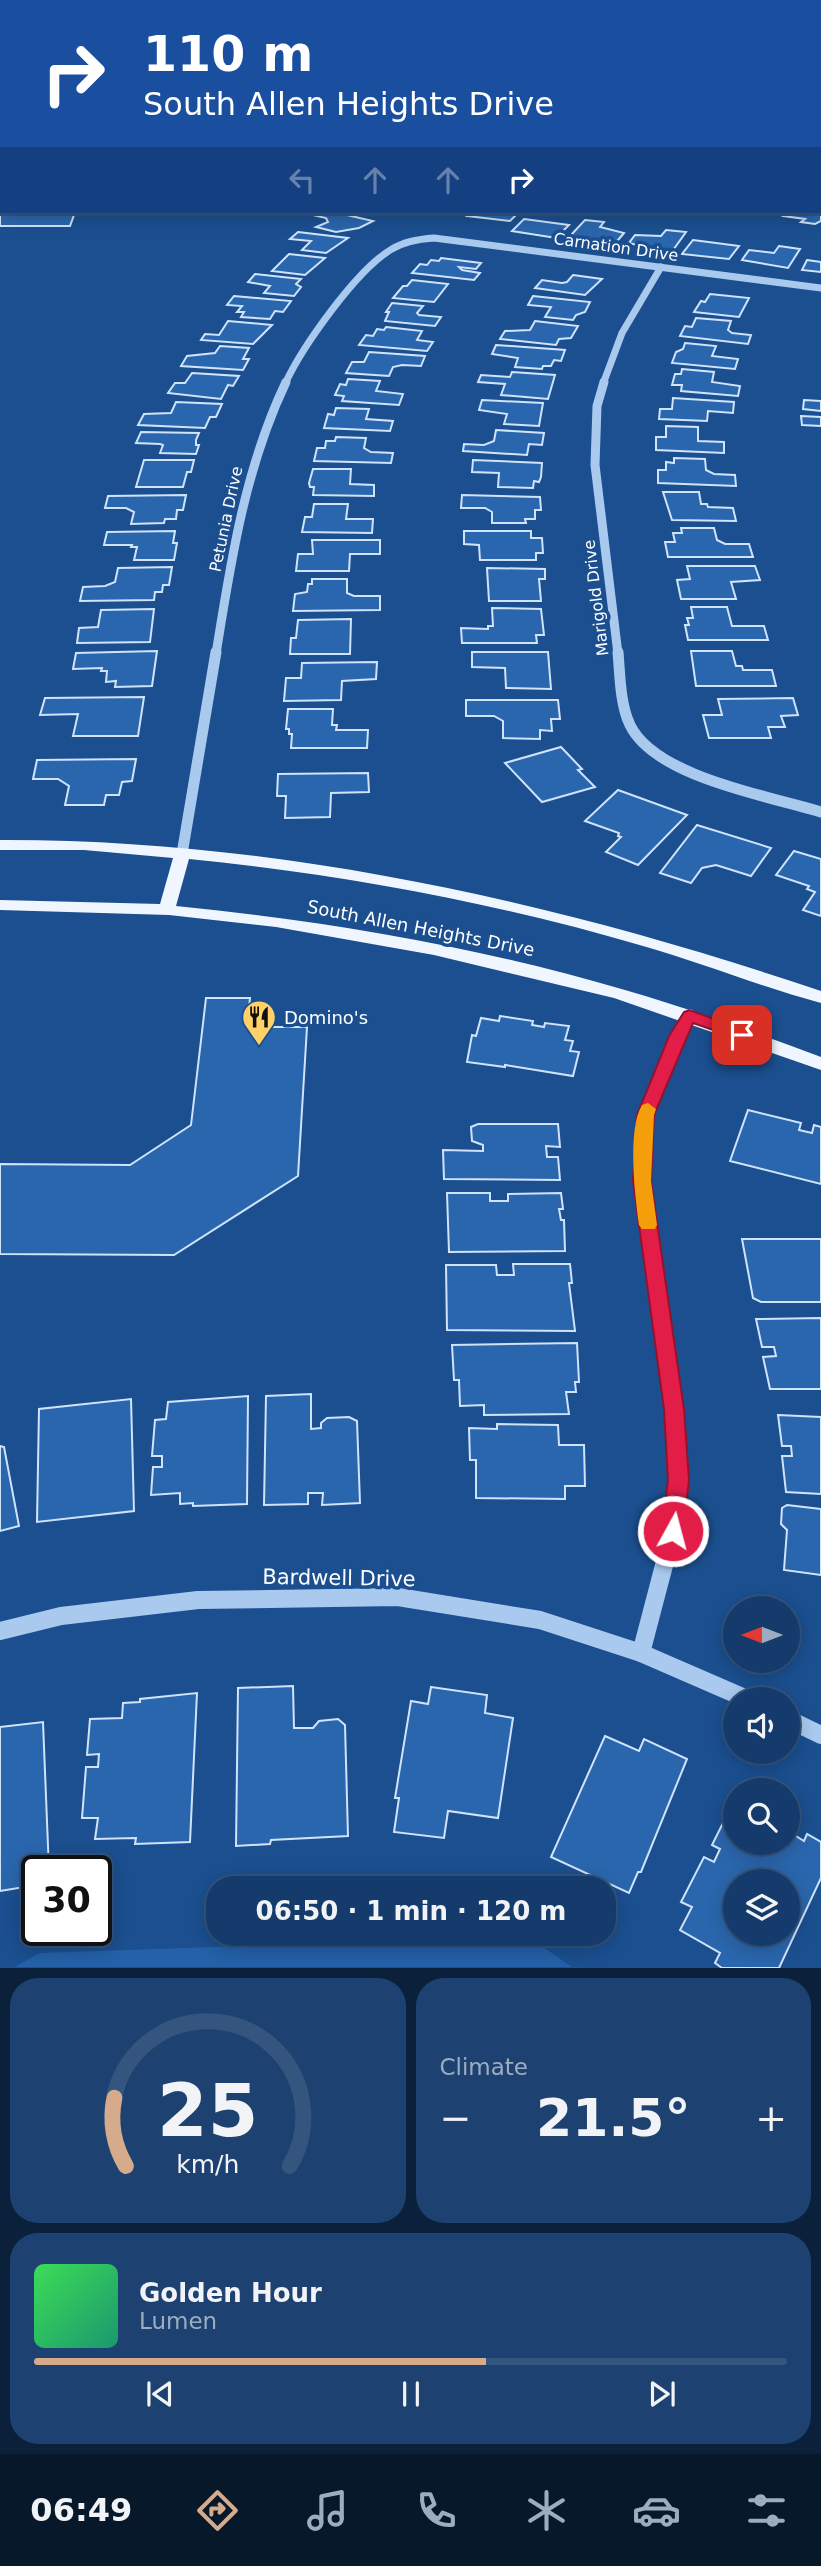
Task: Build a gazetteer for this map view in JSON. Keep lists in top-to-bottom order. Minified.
{"streets":{"main road":["South Allen Heights Drive"],"street":["Carnation Drive","Petunia Drive","Marigold Drive","Bardwell Drive"]},"crossings":[["Carnation Drive","Petunia Drive"],["Carnation Drive","Marigold Drive"]],"places":{"restaurant":["Domino's"]},"north":"left","page":{"turn":["110 m","South Allen Heights Drive"],"limit":"30","trip":"06:50 · 1 min · 120 m","tile":"Climate","heat":["−","21.5°","+"],"song":["Golden Hour","Lumen"],"tabs":"06:49","gauge":["25","km/h"]}}
